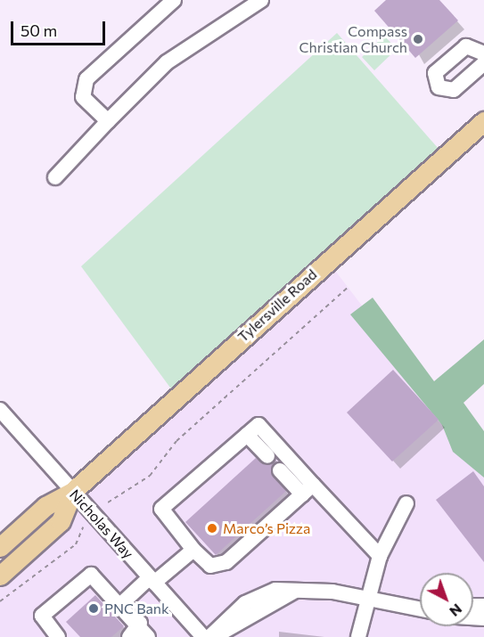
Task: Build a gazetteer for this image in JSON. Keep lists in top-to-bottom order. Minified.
{"streets":{"main road":["Tylersville Road"],"street":["Nicholas Way"]},"crossings":[["Tylersville Road","Nicholas Way"]],"places":["Compass Christian Church","Marco’s Pizza","PNC Bank"],"scale_bar":"50 m","north":"bottom right"}
